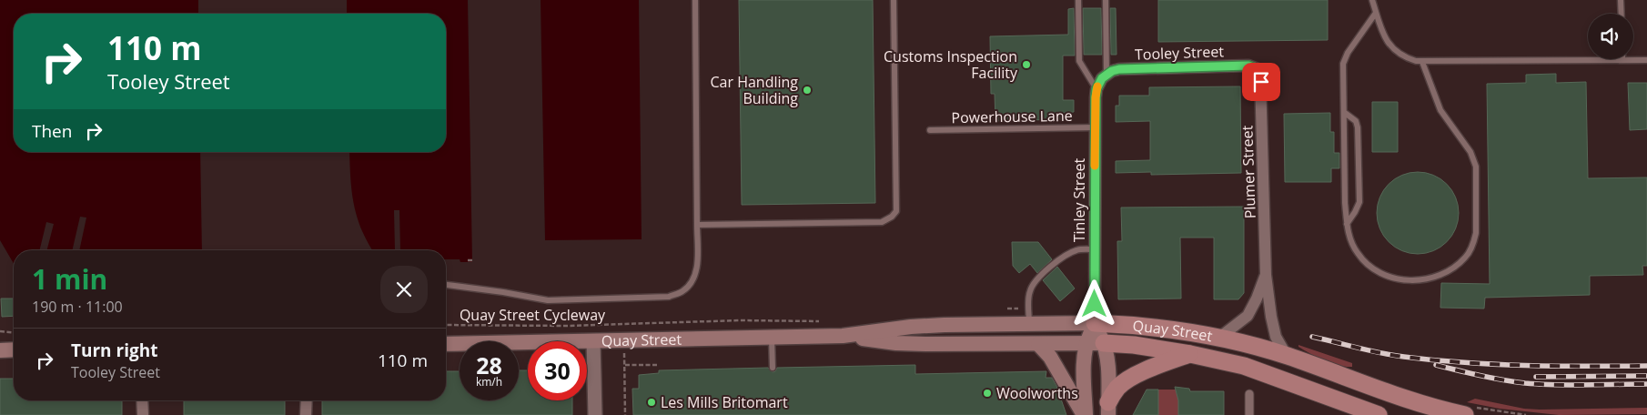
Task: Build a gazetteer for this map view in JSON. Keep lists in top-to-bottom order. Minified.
{"streets":{"main road":["Quay Street"],"street":["Tooley Street","Plumer Street","Tinley Street"],"lane":["Powerhouse Lane"],"path":["Quay Street Cycleway"]},"crossings":[["Tooley Street","Plumer Street"],["Tooley Street","Tinley Street"],["Powerhouse Lane","Tinley Street"],["Plumer Street","Quay Street"],["Tinley Street","Quay Street"]],"places":["Customs Inspection Facility","Car Handling Building","Woolworths","Les Mills Britomart"],"page":{"turn":["110 m","Tooley Street"],"then":"Then","heading":["1 min","190 m · 11:00"],"list":[{"name":"Turn right","note":"Tooley Street","value":"110 m"}],"speed":"28 km/h","limit":"30"}}
